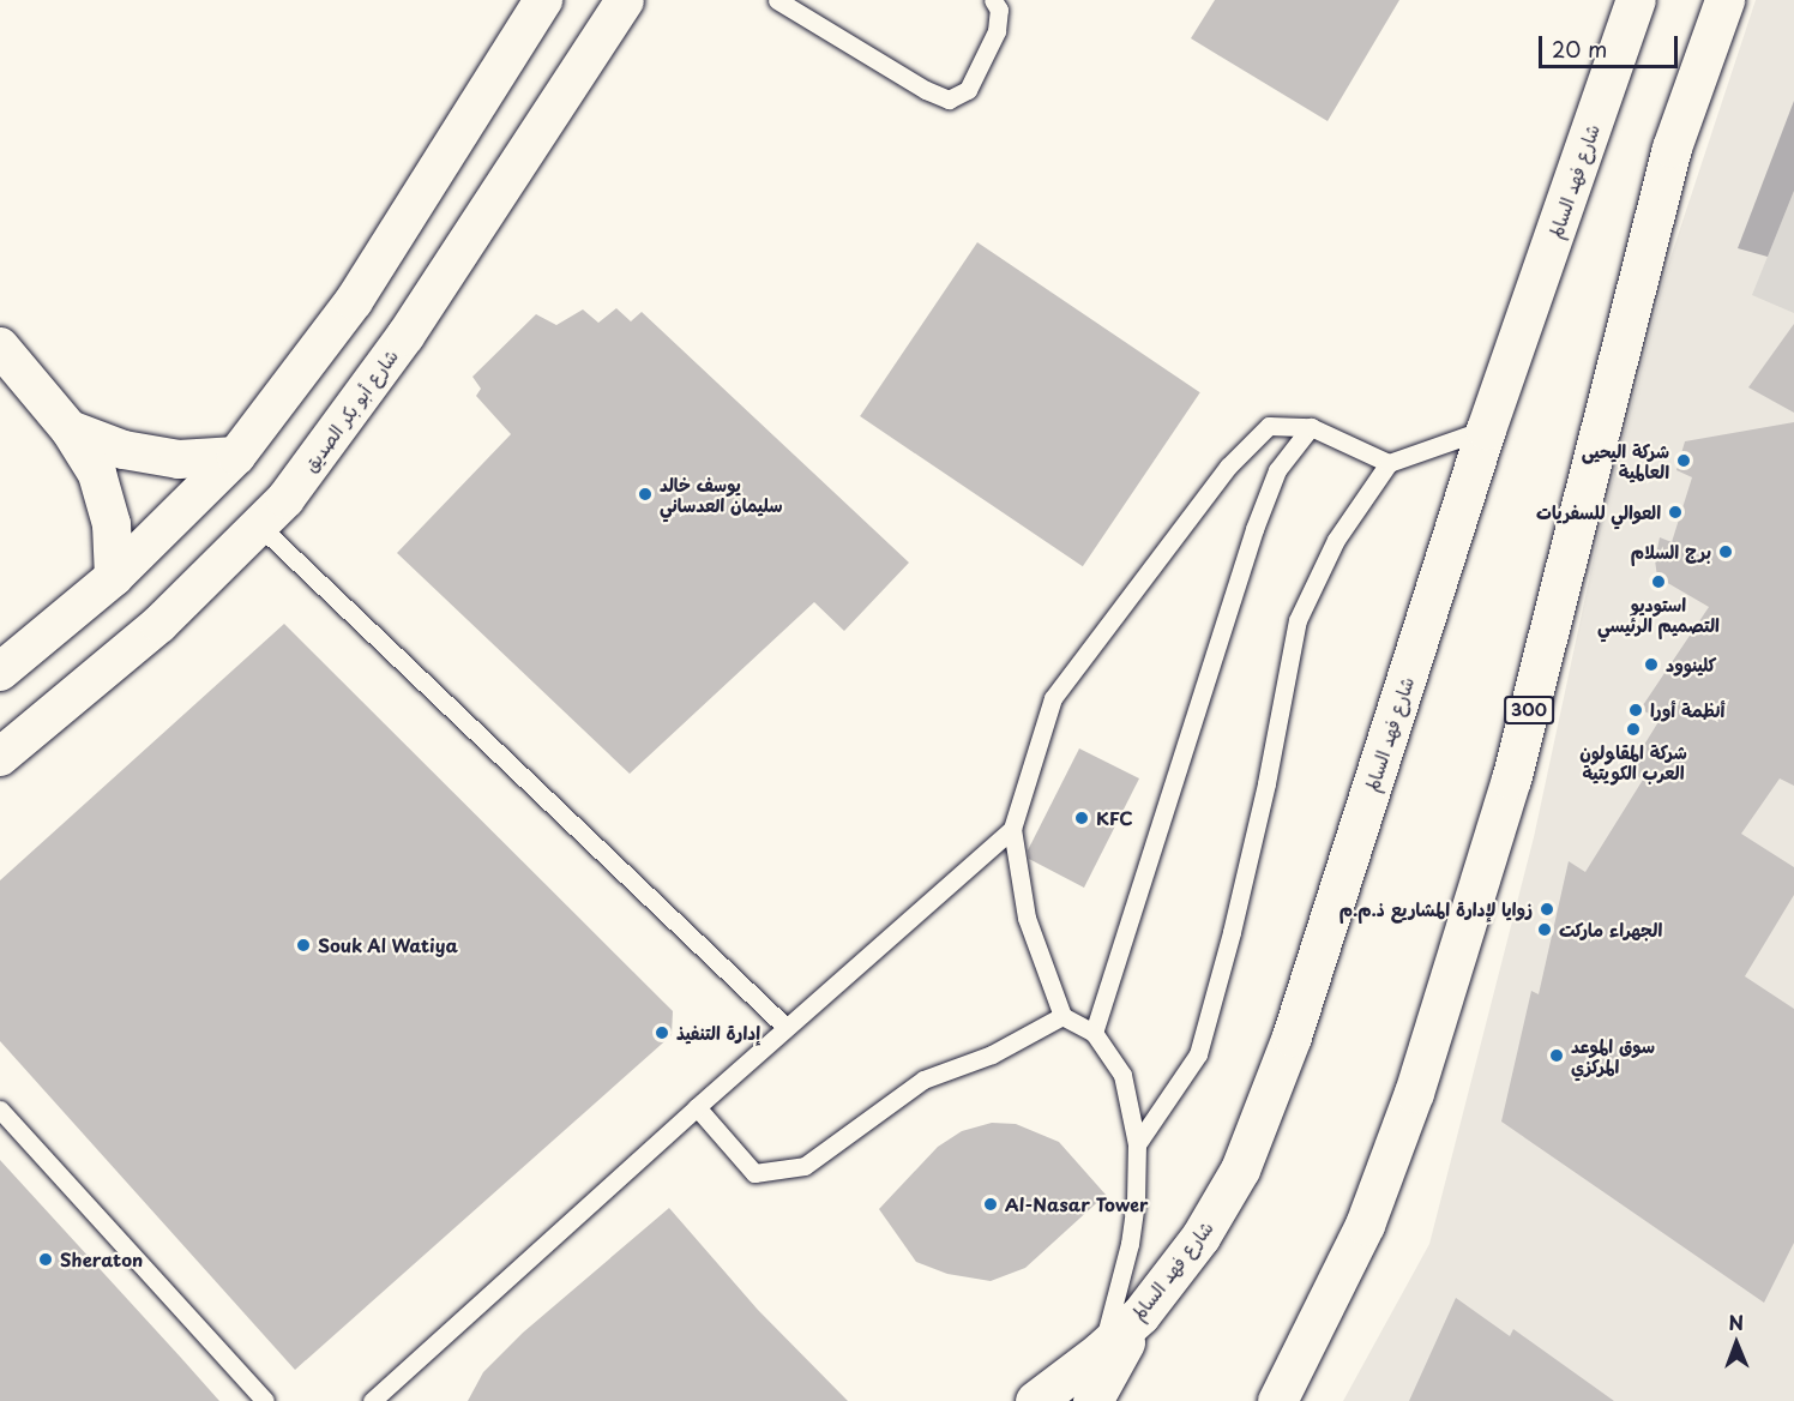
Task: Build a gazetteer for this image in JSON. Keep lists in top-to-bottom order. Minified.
{"streets":{"main road":["شارع فهد السالم","300"],"street":["شارع أبو بكر الصديق"]},"places":["شركة اليحيى العالمية","يوسف خالد سليمان العدساني","العوالي للسفريات","برج السلام","استوديو التصميم الرئيسي","كلينوود","أنظمة أورا","شركة المقاولون العرب الكويتية","KFC","زوايا لإدارة المشاريع ذ.م.م","الجهراء ماركت","Souk Al Watiya","إدارة التنفيذ","سوق الموعد المركزي","Al-Nasar Tower","Sheraton"],"scale_bar":"20 m","north":"top"}
